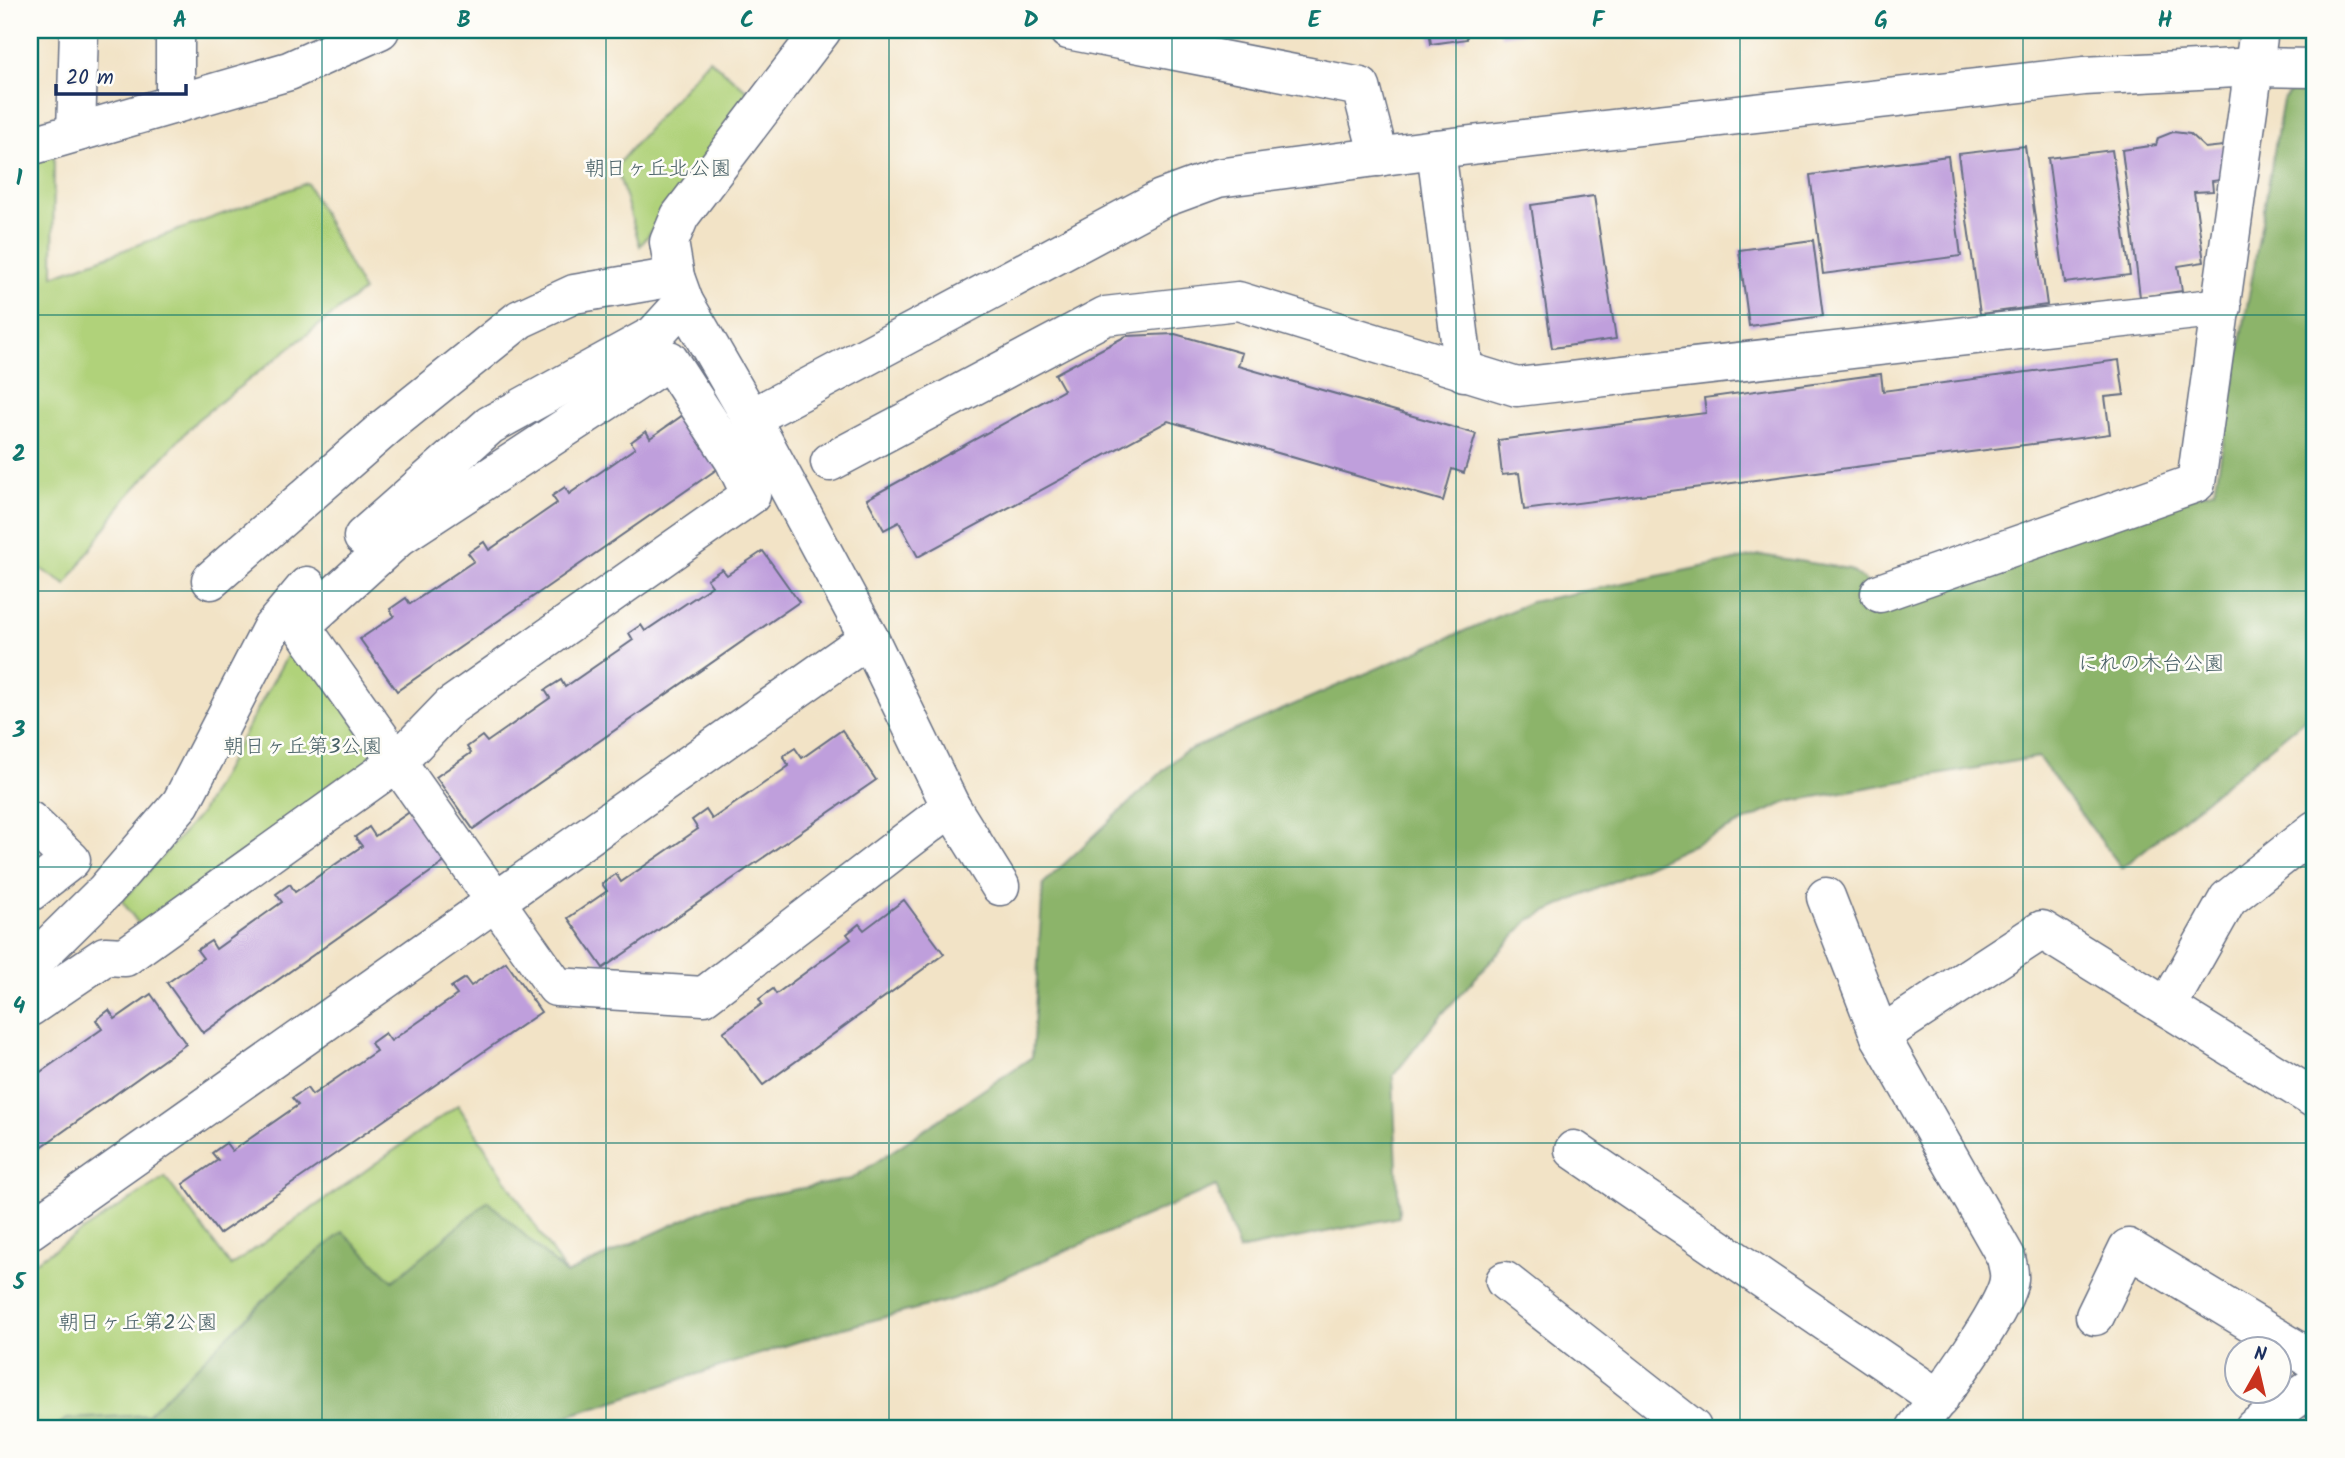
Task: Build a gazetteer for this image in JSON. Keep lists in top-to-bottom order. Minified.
{"parks":["朝日ヶ丘北公園","にれの木台公園","朝日ヶ丘第3公園","朝日ヶ丘第2公園"],"scale_bar":"20 m","north":"top","grid":{"columns":["A","B","C","D","E","F","G","H"],"rows":["1","2","3","4","5"]}}
